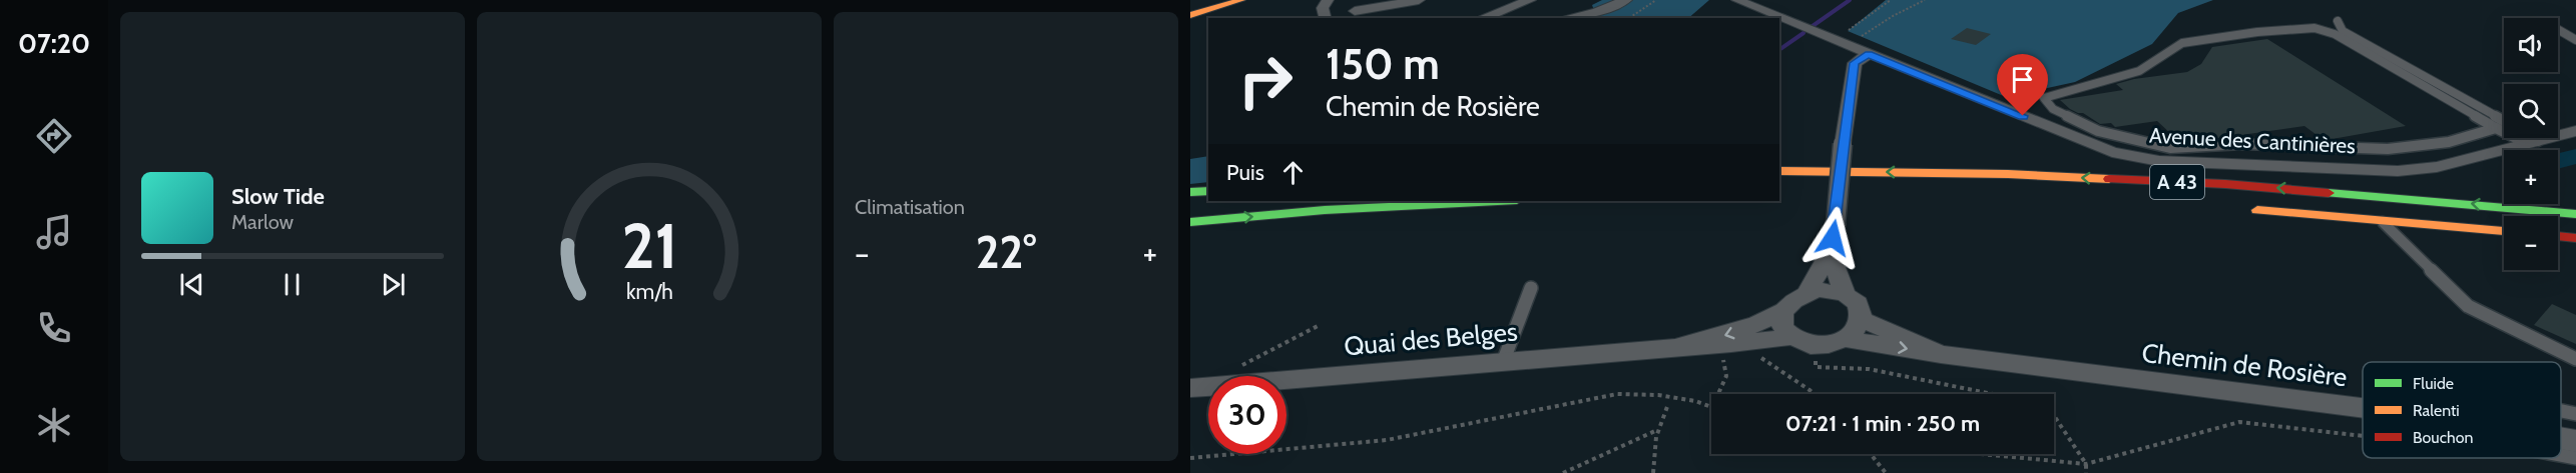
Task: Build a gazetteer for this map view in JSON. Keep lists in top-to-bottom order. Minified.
{"streets":{"main road":["A 43"],"street":["Avenue des Cantinières","Quai des Belges","Chemin de Rosière"]},"crossings":[["Quai des Belges","Chemin de Rosière"]],"legend":["Fluide","Ralenti","Bouchon"],"page":{"tabs":"07:20","tile":"Climatisation","map_buttons":["+","−"],"turn":["150 m","Chemin de Rosière"],"then":"Puis","song":["Slow Tide","Marlow"],"heat":["−","22°","+"],"limit":"30","trip":"07:21 · 1 min · 250 m","gauge":["21","km/h"]}}
